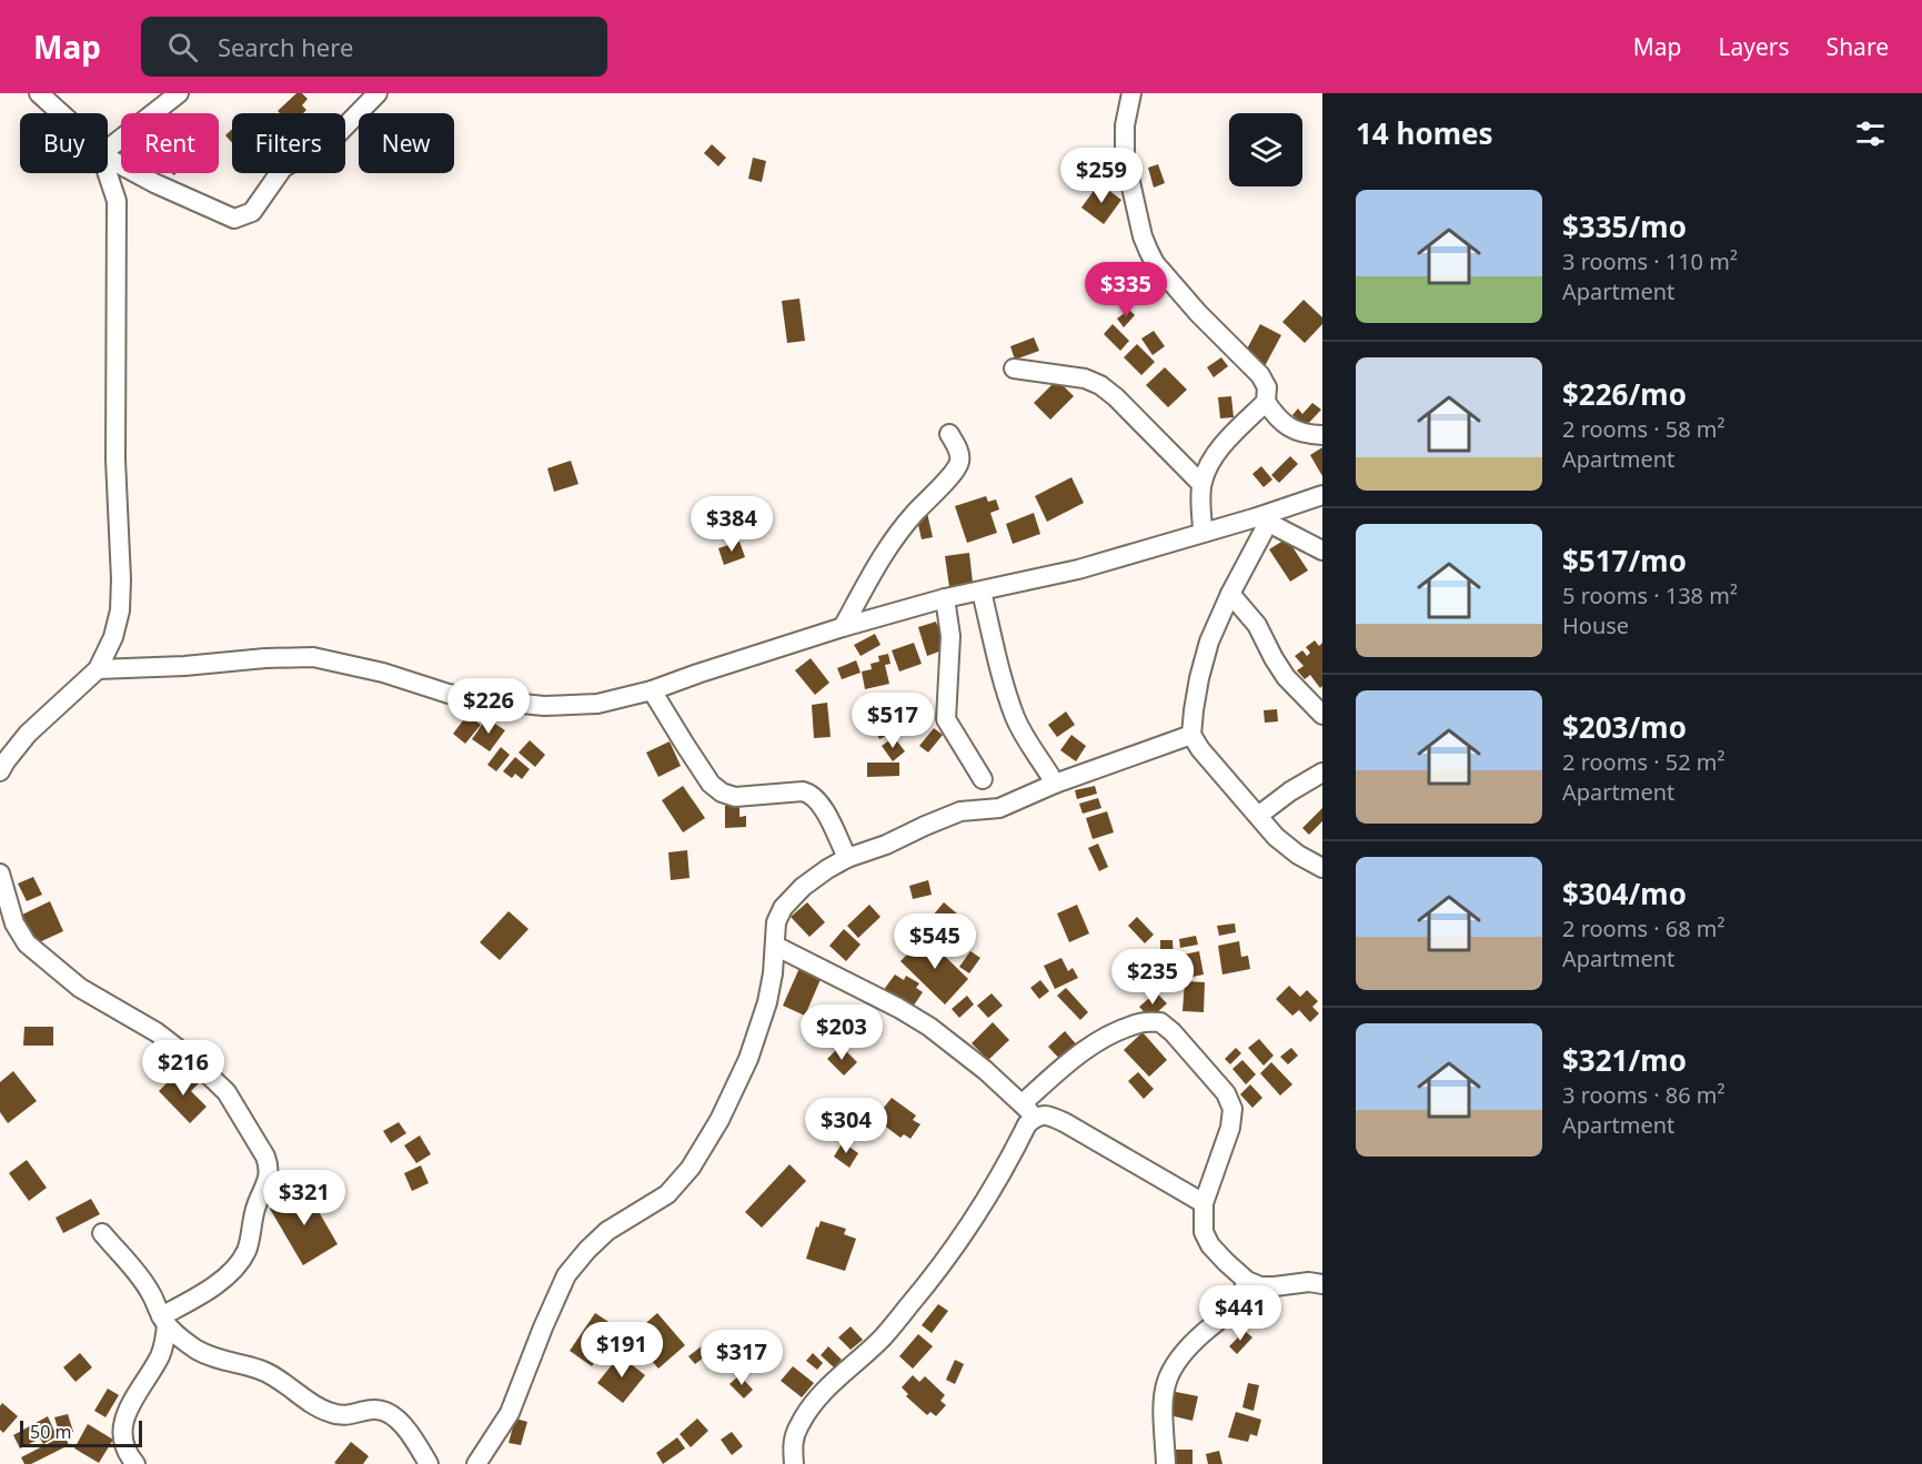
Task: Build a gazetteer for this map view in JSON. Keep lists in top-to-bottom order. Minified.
{"scale_bar":"50 m","page":{"header":"Map","search":"Search here","nav":["Map","Layers","Share"],"heading":"14 homes","chip":["Buy","Rent","Filters","New"],"price":["$259","$335","$384","$226","$517","$545","$235","$203","$216","$304","$321","$441","$191","$317"],"list":[{"name":"$335/mo","note":"3 rooms · 110 m² · Apartment"},{"name":"$226/mo","note":"2 rooms · 58 m² · Apartment"},{"name":"$517/mo","note":"5 rooms · 138 m² · House"},{"name":"$203/mo","note":"2 rooms · 52 m² · Apartment"},{"name":"$304/mo","note":"2 rooms · 68 m² · Apartment"},{"name":"$321/mo","note":"3 rooms · 86 m² · Apartment"}],"scale":"50 m"}}
